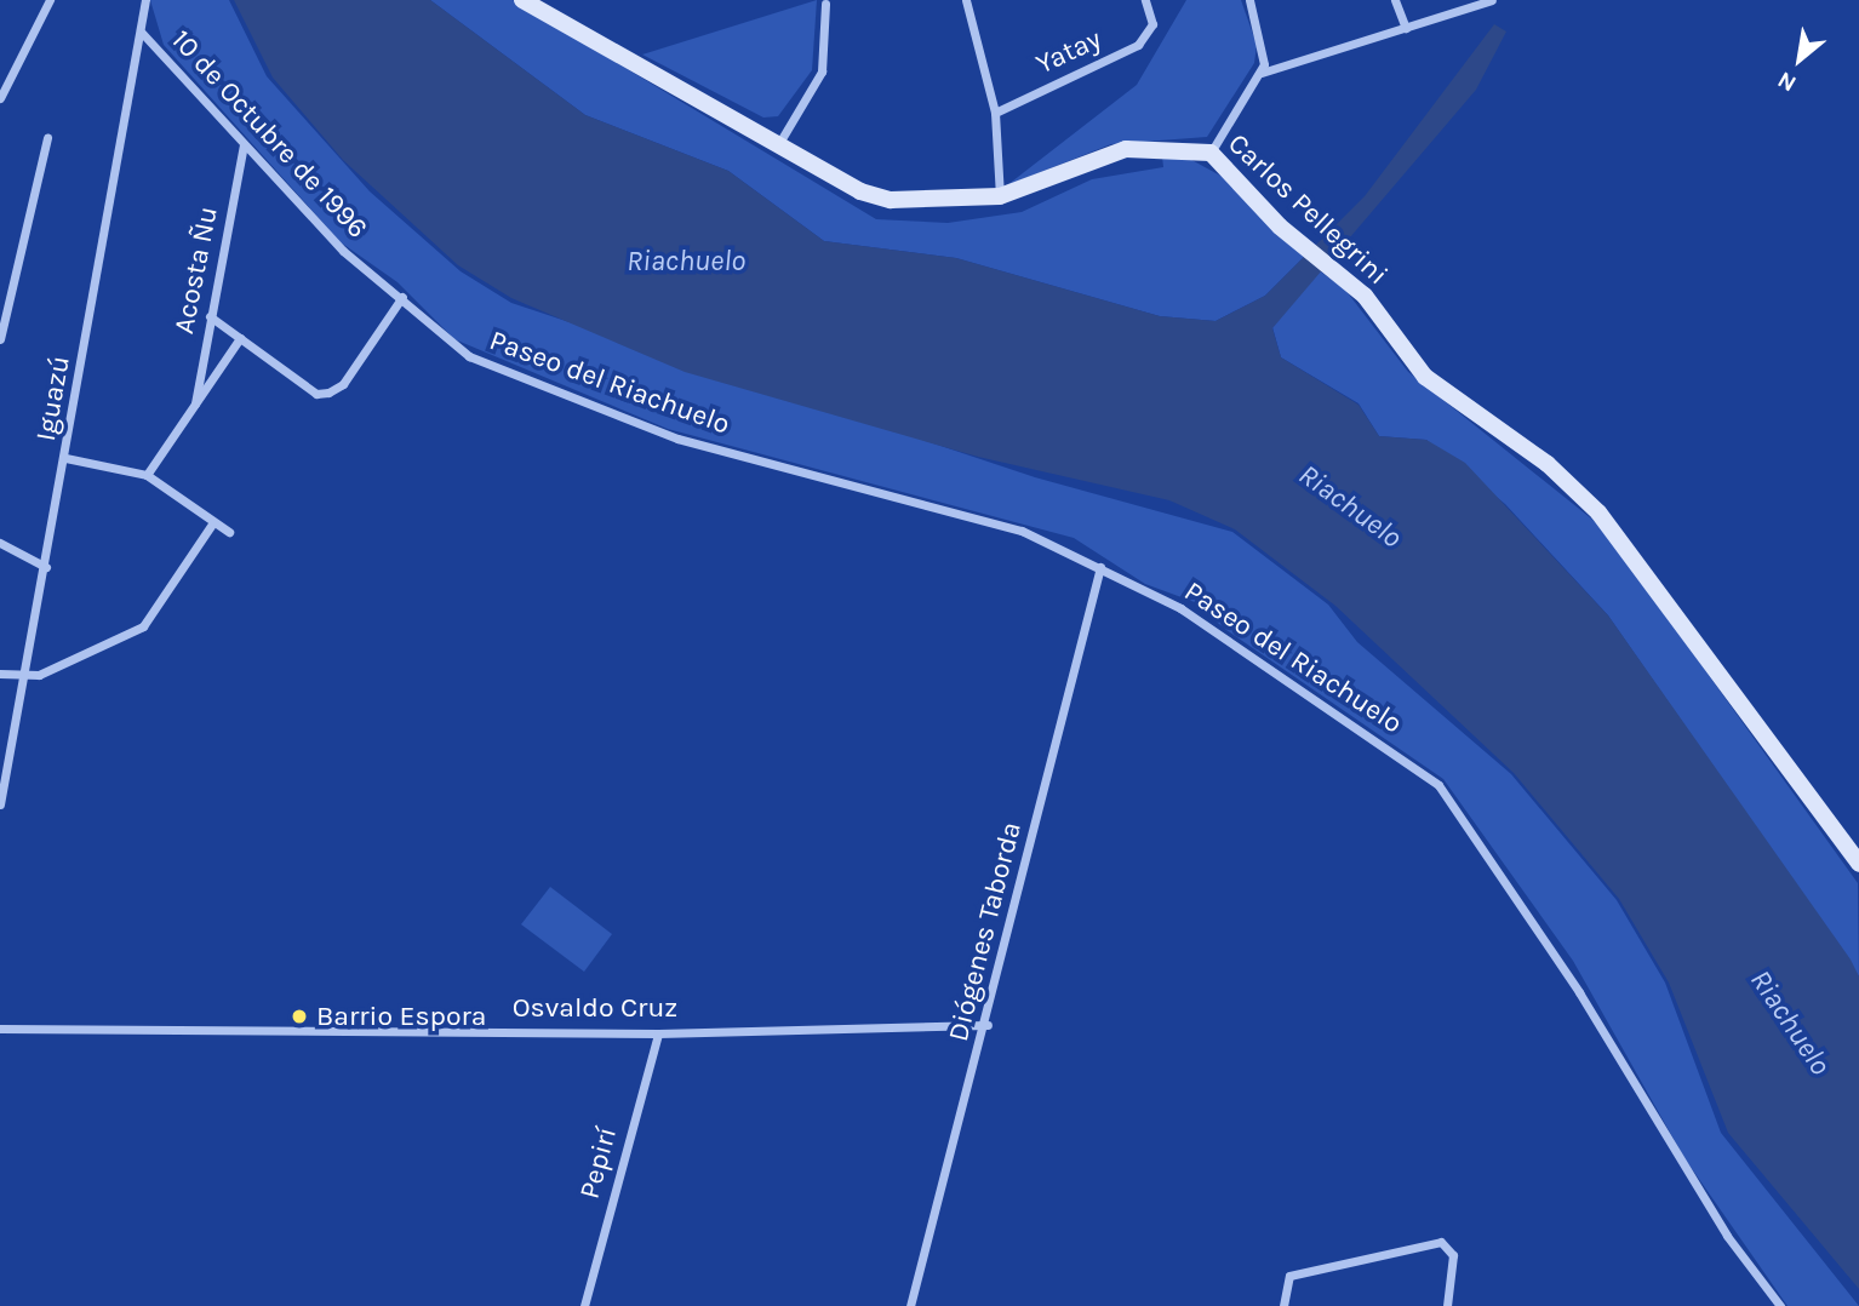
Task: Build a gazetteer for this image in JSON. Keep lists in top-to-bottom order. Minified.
{"streets":{"street":["Yatay","10 de Octubre de 1996","Carlos Pellegrini","Acosta Ñu","Paseo del Riachuelo","Iguazú","Diógenes Taborda","Osvaldo Cruz","Pepirí"]},"crossings":[["10 de Octubre de 1996","Acosta Ñu"],["10 de Octubre de 1996","Paseo del Riachuelo"],["10 de Octubre de 1996","Iguazú"],["Paseo del Riachuelo","Diógenes Taborda"],["Diógenes Taborda","Osvaldo Cruz"],["Osvaldo Cruz","Pepirí"]],"water":["Riachuelo"],"places":["Barrio Espora"],"north":"bottom left"}
